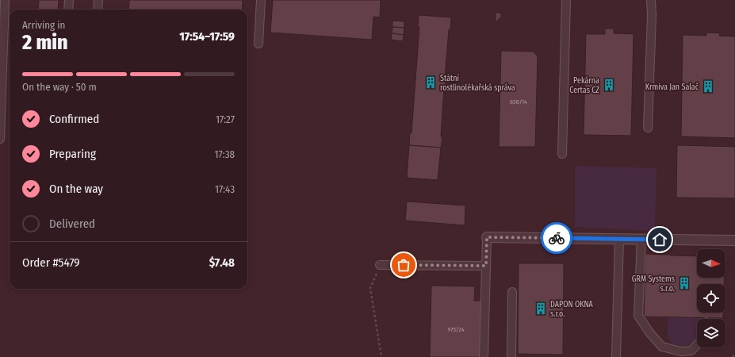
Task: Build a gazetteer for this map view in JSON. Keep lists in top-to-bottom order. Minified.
{"places":{"building":["Státní rostlinolékařská správa","Pekárna Certas CZ","Krmiva Jan Salač","GRM Systems s.r.o.","DAPON OKNA s.r.o."]},"house_numbers":["838/14","975/24"],"north":"right","page":{"heading":["2 min","Arriving in","17:54–17:59"],"panel":["Order #5479","$7.48"],"bar":"On the way · 50 m","list":[["Confirmed","17:27"],["Preparing","17:38"],["On the way","17:43"],"Delivered"]}}
